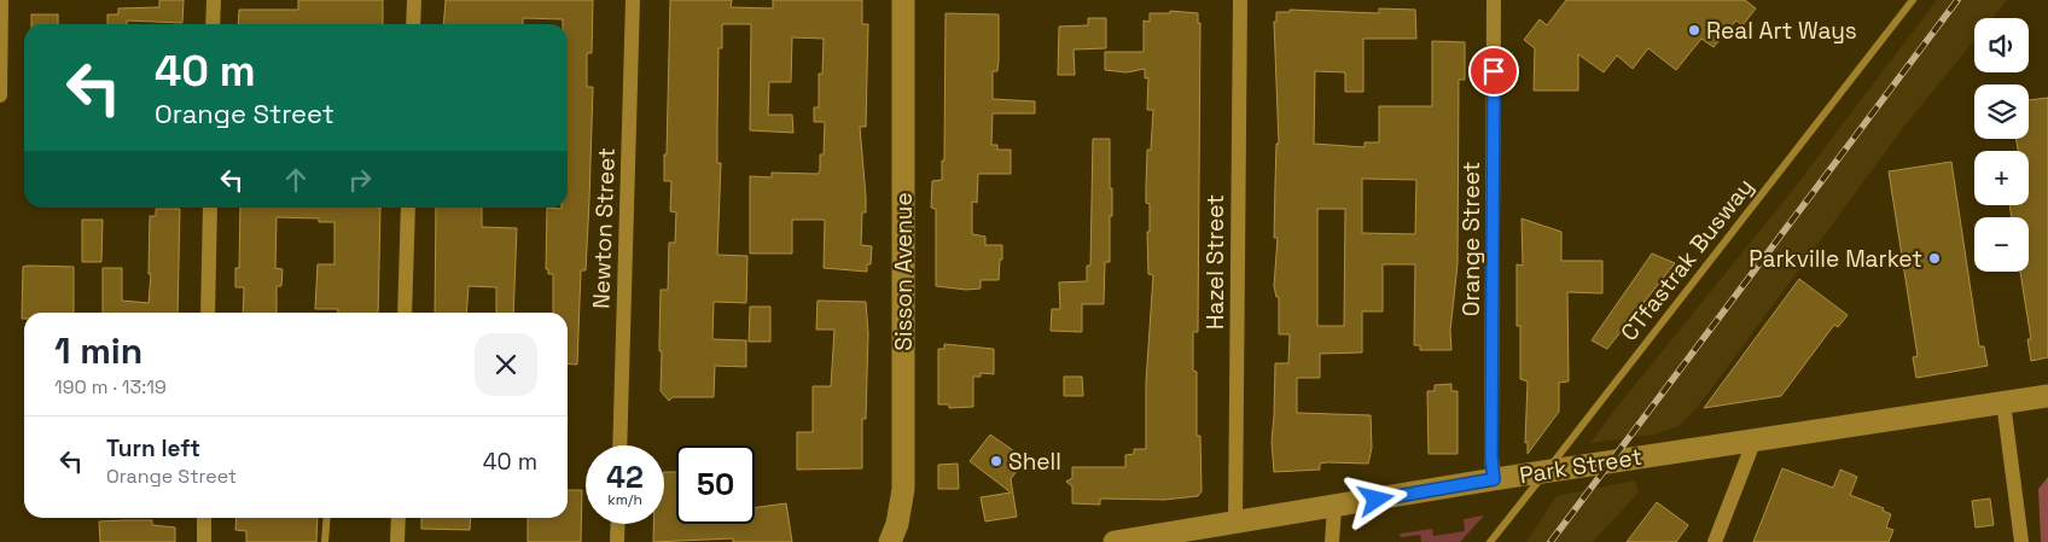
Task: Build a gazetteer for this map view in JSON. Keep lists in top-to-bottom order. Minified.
{"streets":{"main road":["Sisson Avenue","Park Street"],"street":["Newton Street","Orange Street","Hazel Street"],"lane":["CTfastrak Busway"]},"crossings":[["Orange Street","Park Street"],["Hazel Street","Park Street"]],"places":["Real Art Ways","Parkville Market","Shell"],"page":{"map_buttons":["+","−"],"turn":["40 m","Orange Street"],"heading":["1 min","190 m · 13:19"],"list":[{"name":"Turn left","note":"Orange Street","value":"40 m"}],"speed":"42 km/h","limit":"50"}}
